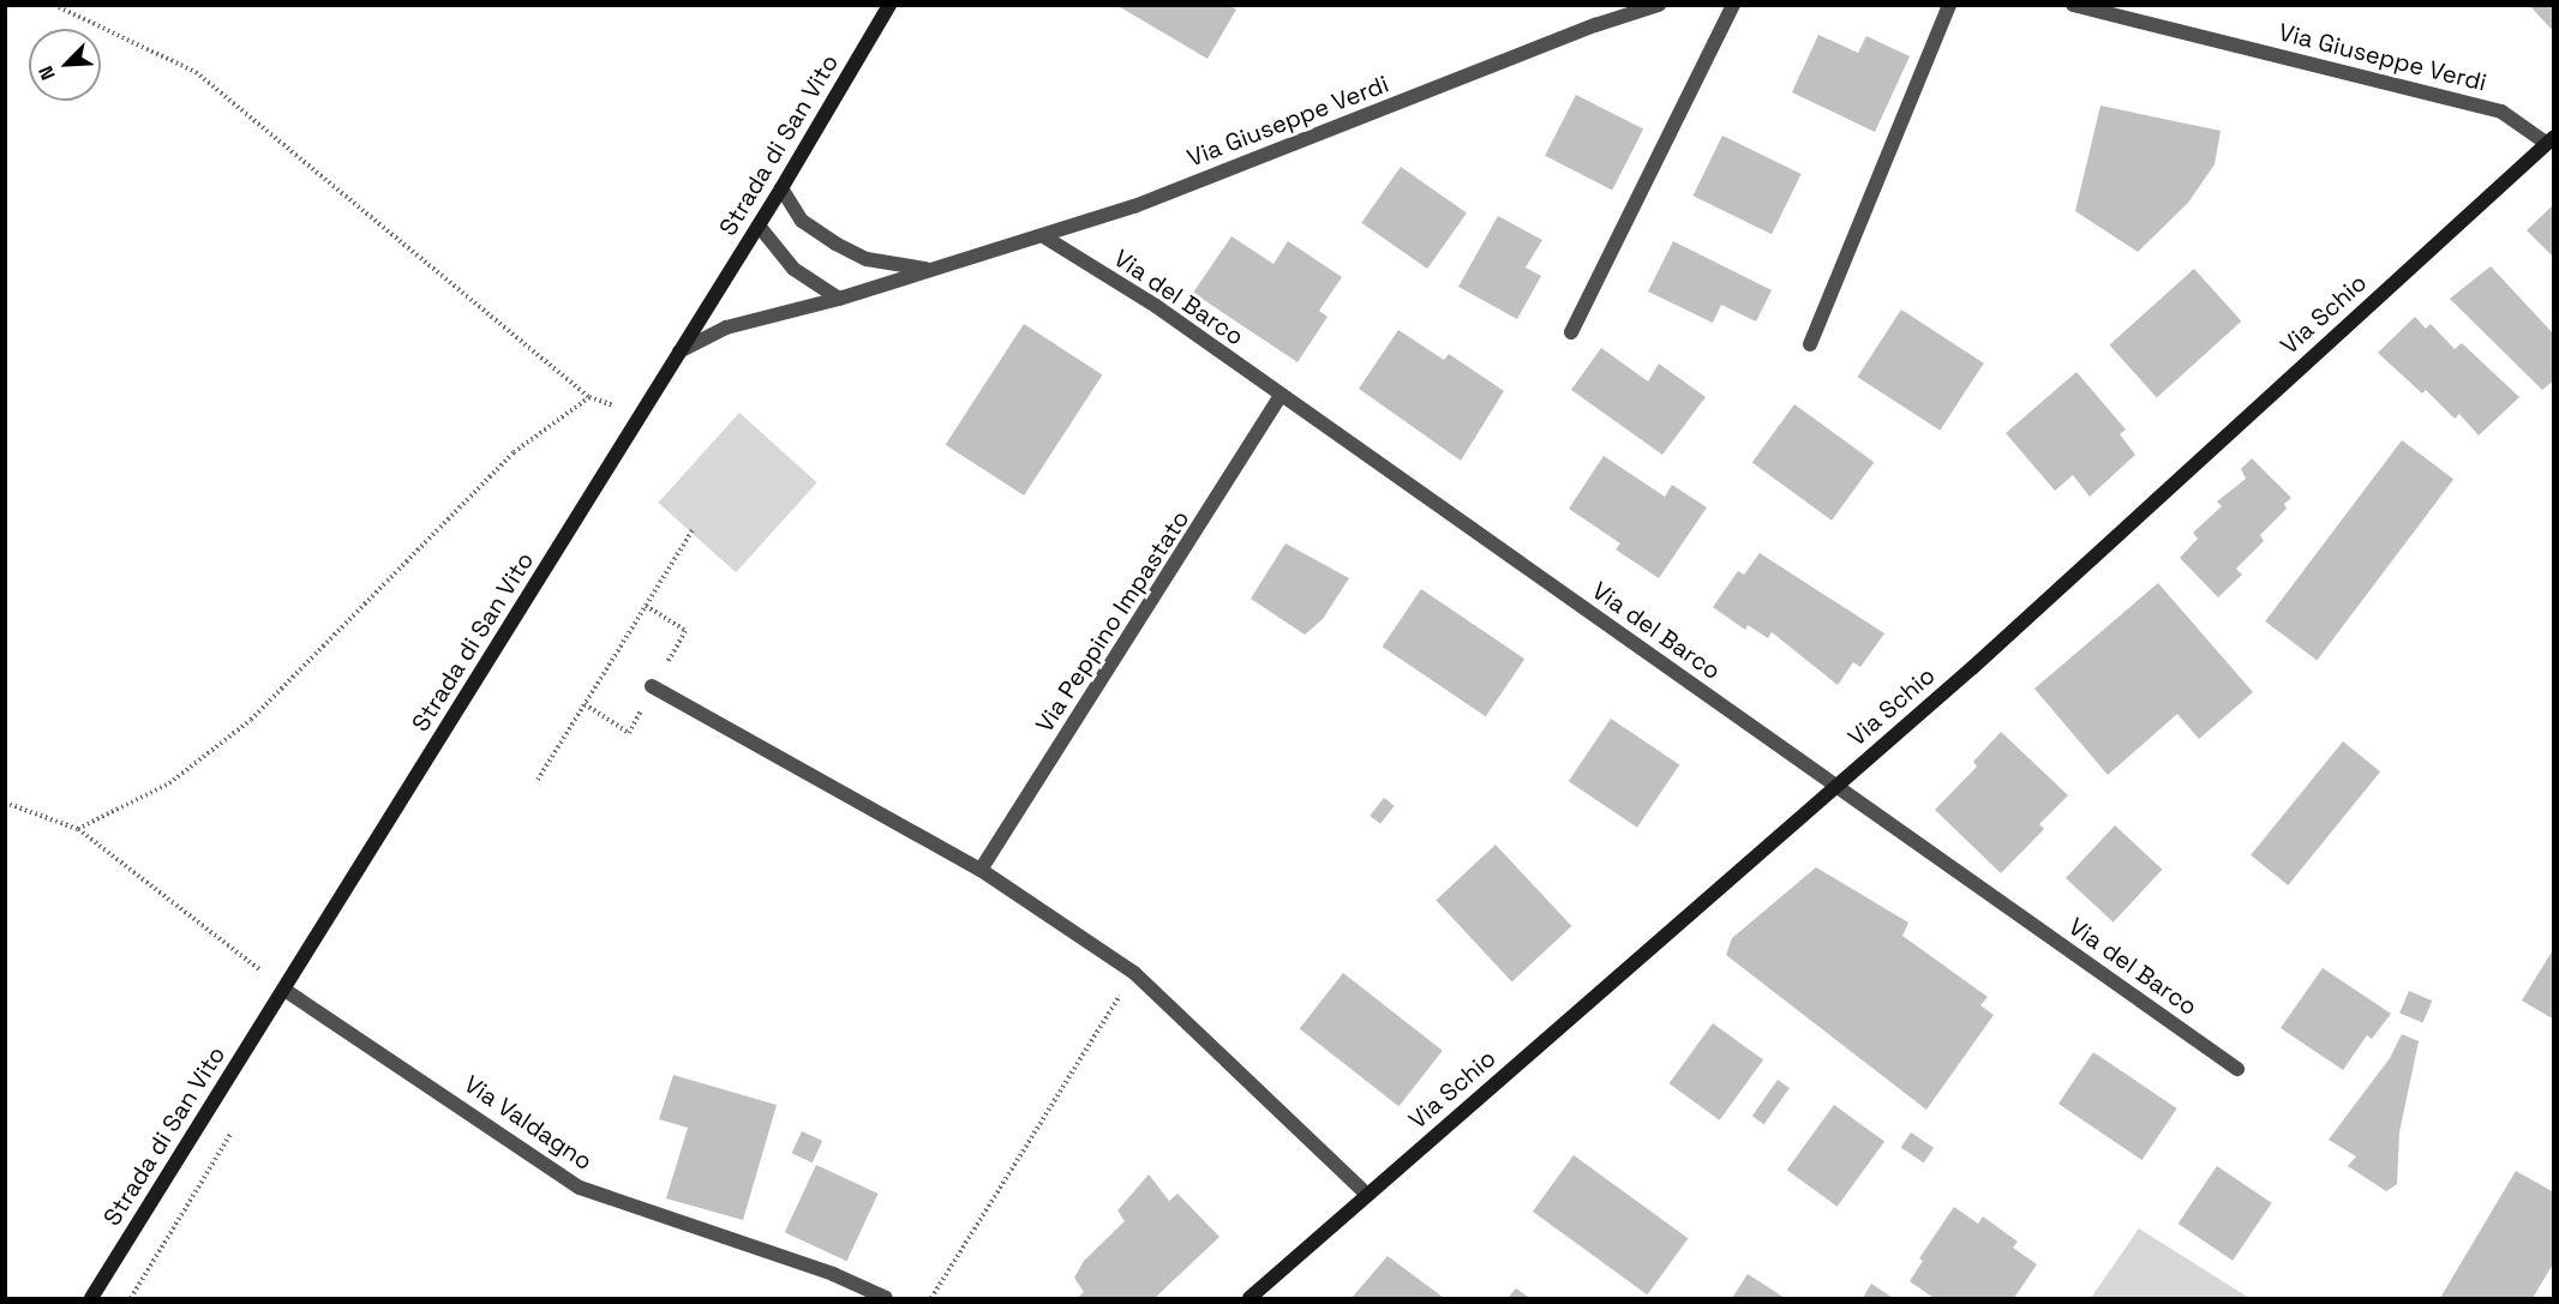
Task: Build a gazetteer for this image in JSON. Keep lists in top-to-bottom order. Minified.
{"streets":{"street":["Via Giuseppe Verdi","Strada di San Vito","Via del Barco","Via Schio","Via Peppino Impastato","Via Valdagno"]},"crossings":[["Via Giuseppe Verdi","Strada di San Vito"],["Via Giuseppe Verdi","Via del Barco"],["Via Giuseppe Verdi","Via Schio"],["Strada di San Vito","Via Valdagno"],["Via del Barco","Via Schio"],["Via del Barco","Via Peppino Impastato"]],"north":"bottom left"}
